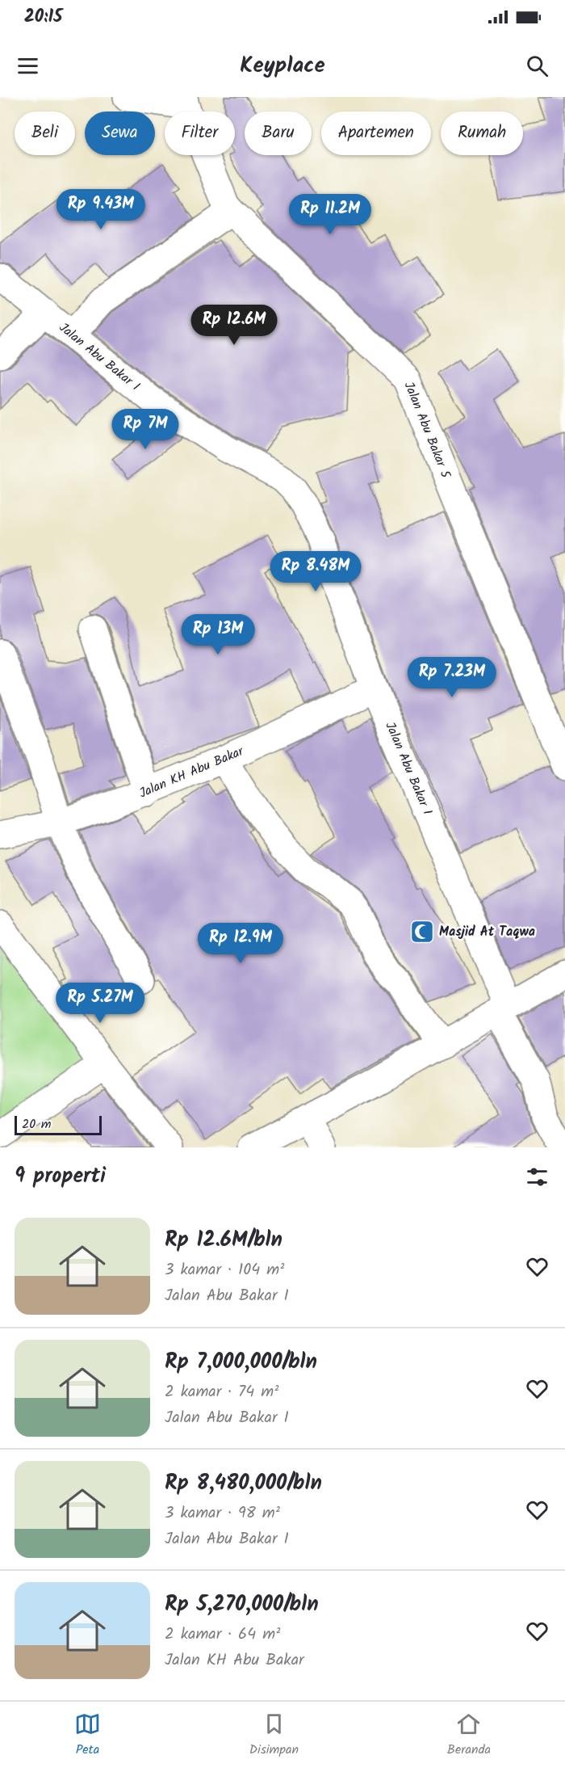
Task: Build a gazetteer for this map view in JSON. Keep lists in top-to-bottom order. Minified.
{"streets":{"street":["Jalan Abu Bakar I","Jalan Abu Bakar 5","Jalan KH Abu Bakar"]},"crossings":[["Jalan Abu Bakar I","Jalan KH Abu Bakar"]],"places":{"mosque":["Masjid At Taqwa"]},"scale_bar":"20 m","page":{"status":"20:15","header":"Keyplace","chip":["Beli","Sewa","Filter","Baru","Apartemen","Rumah"],"price":["Rp 9.43M","Rp 11.2M","Rp 12.6M","Rp 7M","Rp 8.48M","Rp 13M","Rp 7.23M","Rp 12.9M","Rp 5.27M"],"scale":"20 m","heading":"9 properti","list":[{"name":"Rp 12.6M/bln","note":"3 kamar · 104 m² · Jalan Abu Bakar I"},{"name":"Rp 7,000,000/bln","note":"2 kamar · 74 m² · Jalan Abu Bakar I"},{"name":"Rp 8,480,000/bln","note":"3 kamar · 98 m² · Jalan Abu Bakar I"},{"name":"Rp 5,270,000/bln","note":"2 kamar · 64 m² · Jalan KH Abu Bakar"}],"tabs":["Peta","Disimpan","Beranda"]}}
